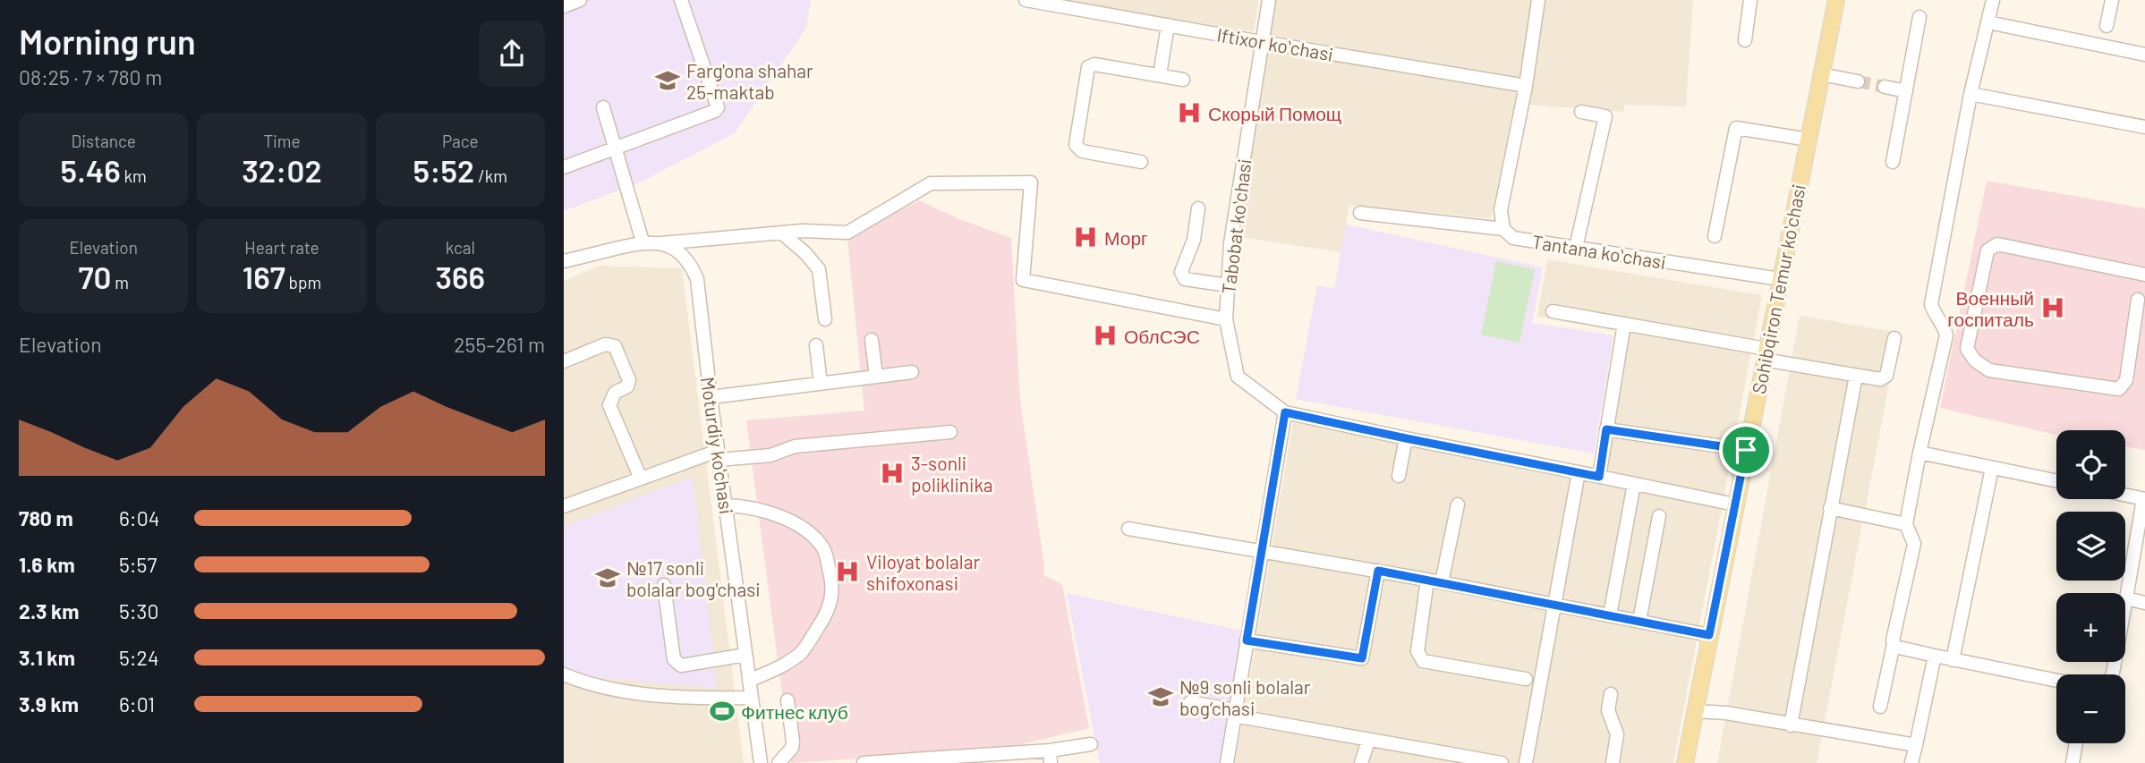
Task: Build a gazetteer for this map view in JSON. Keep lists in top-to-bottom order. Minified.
{"streets":{"main road":["Sohibqiron Temur koʻchasi"],"street":["Iftixor koʻchasi","Tabobat koʻchasi","Tantana koʻchasi","Moturdiy ko'chasi"]},"crossings":[["Iftixor koʻchasi","Tabobat koʻchasi"],["Tantana koʻchasi","Sohibqiron Temur koʻchasi"]],"places":{"school or university":["Farg'ona shahar 25-maktab","№17 sonli bolalar bog'chasi","№9 sonli bolalar bog‘chasi"],"hospital":["Скорый Помощ","Морг","Военный госпиталь","ОблСЭС","3-sonli poliklinika","Viloyat bolalar shifoxonasi"],"sports":["Фитнес клуб"]},"page":{"heading":["Morning run","08:25 · 7 × 780 m"],"stats":[["Distance","5.46 km"],["Time","32:02"],["Pace","5:52 /km"],["Elevation","70 m"],["Heart rate","167 bpm"],["kcal","366"]],"chart":["Elevation","255–261 m"],"map_buttons":["+","−"],"list":[{"name":"780 m","note":"6:04"},{"name":"1.6 km","note":"5:57"},{"name":"2.3 km","note":"5:30"},{"name":"3.1 km","note":"5:24"},{"name":"3.9 km","note":"6:01"}]}}
